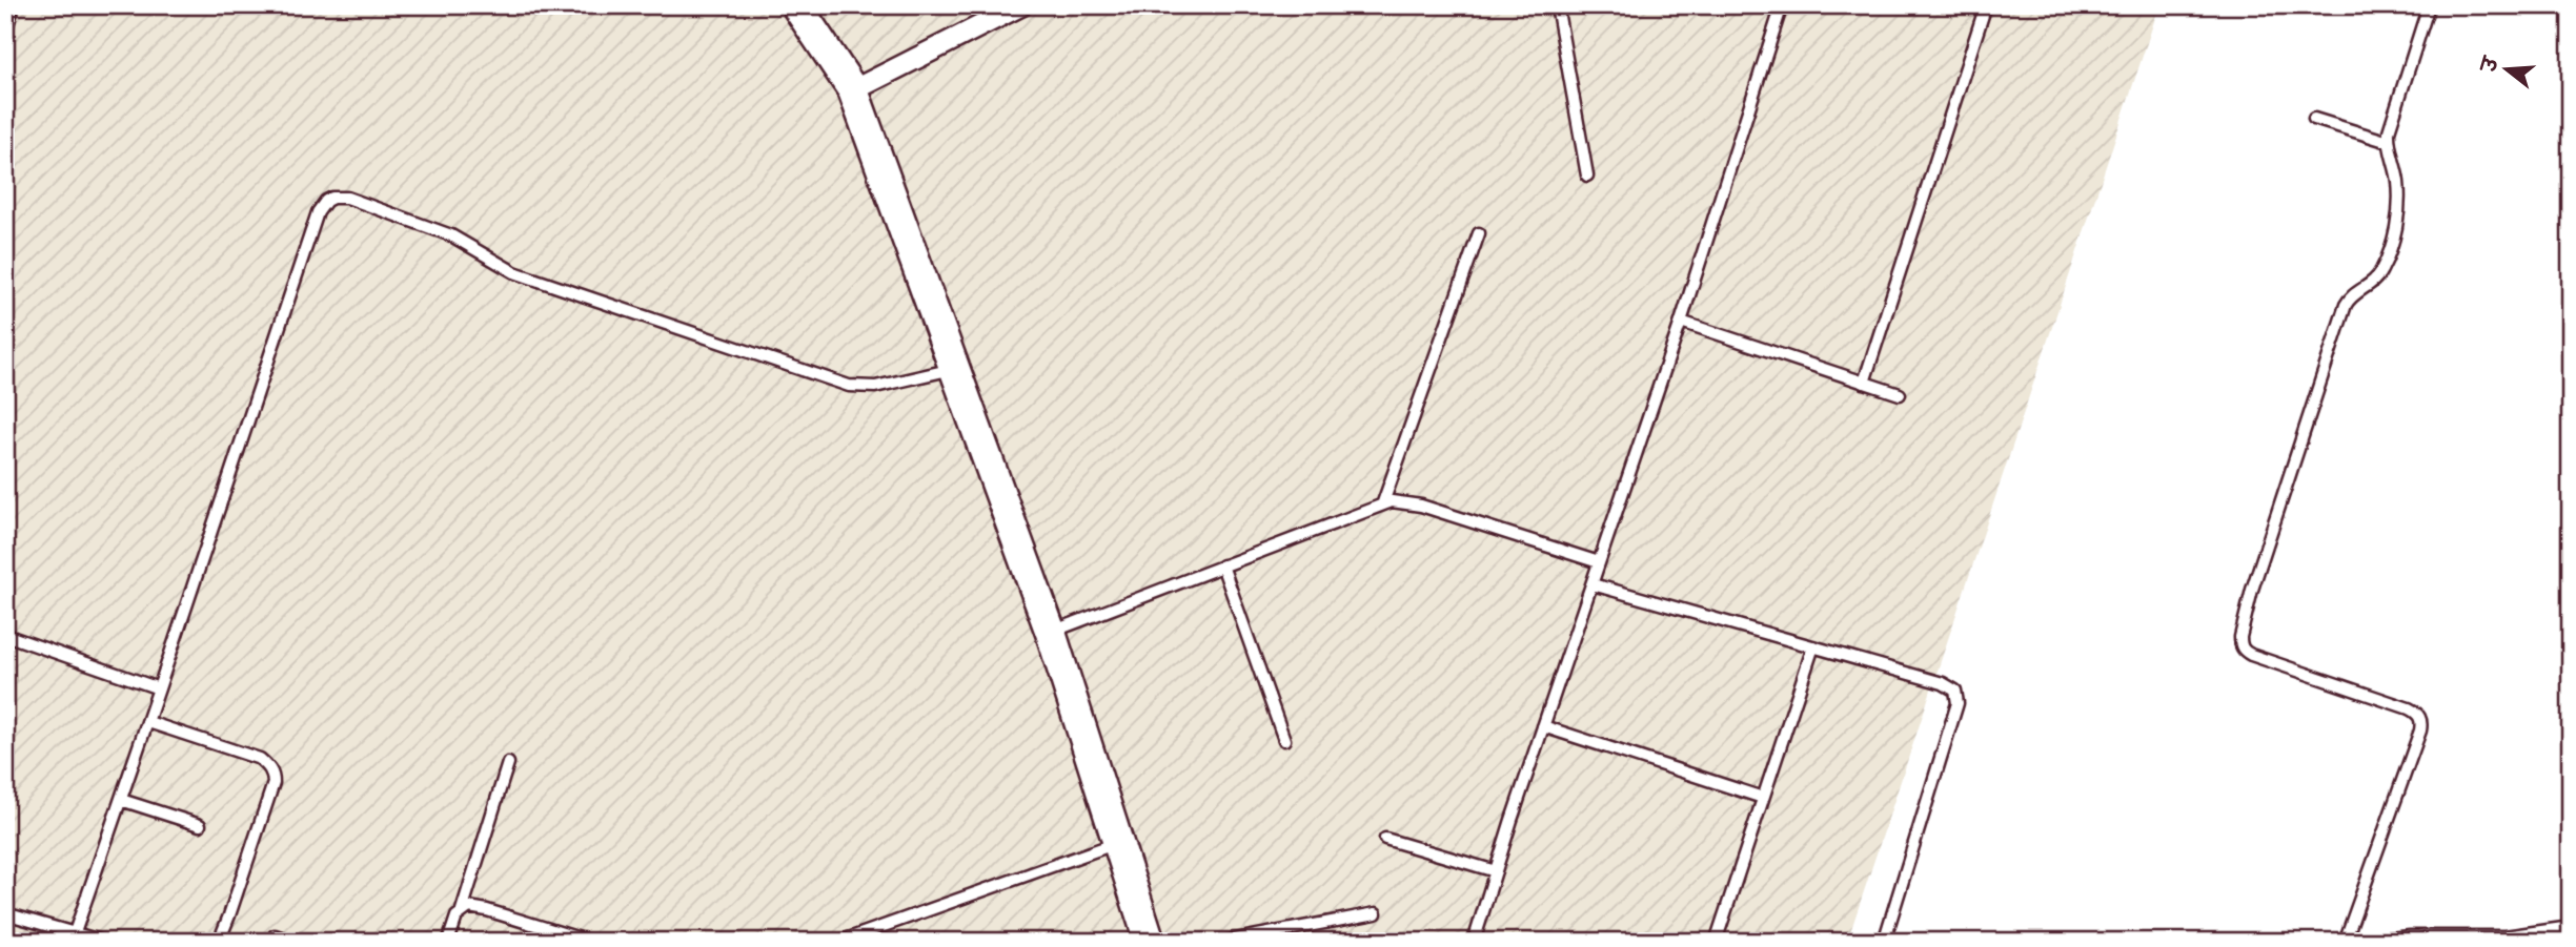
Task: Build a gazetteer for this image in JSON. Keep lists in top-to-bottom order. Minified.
{"north":"left"}
